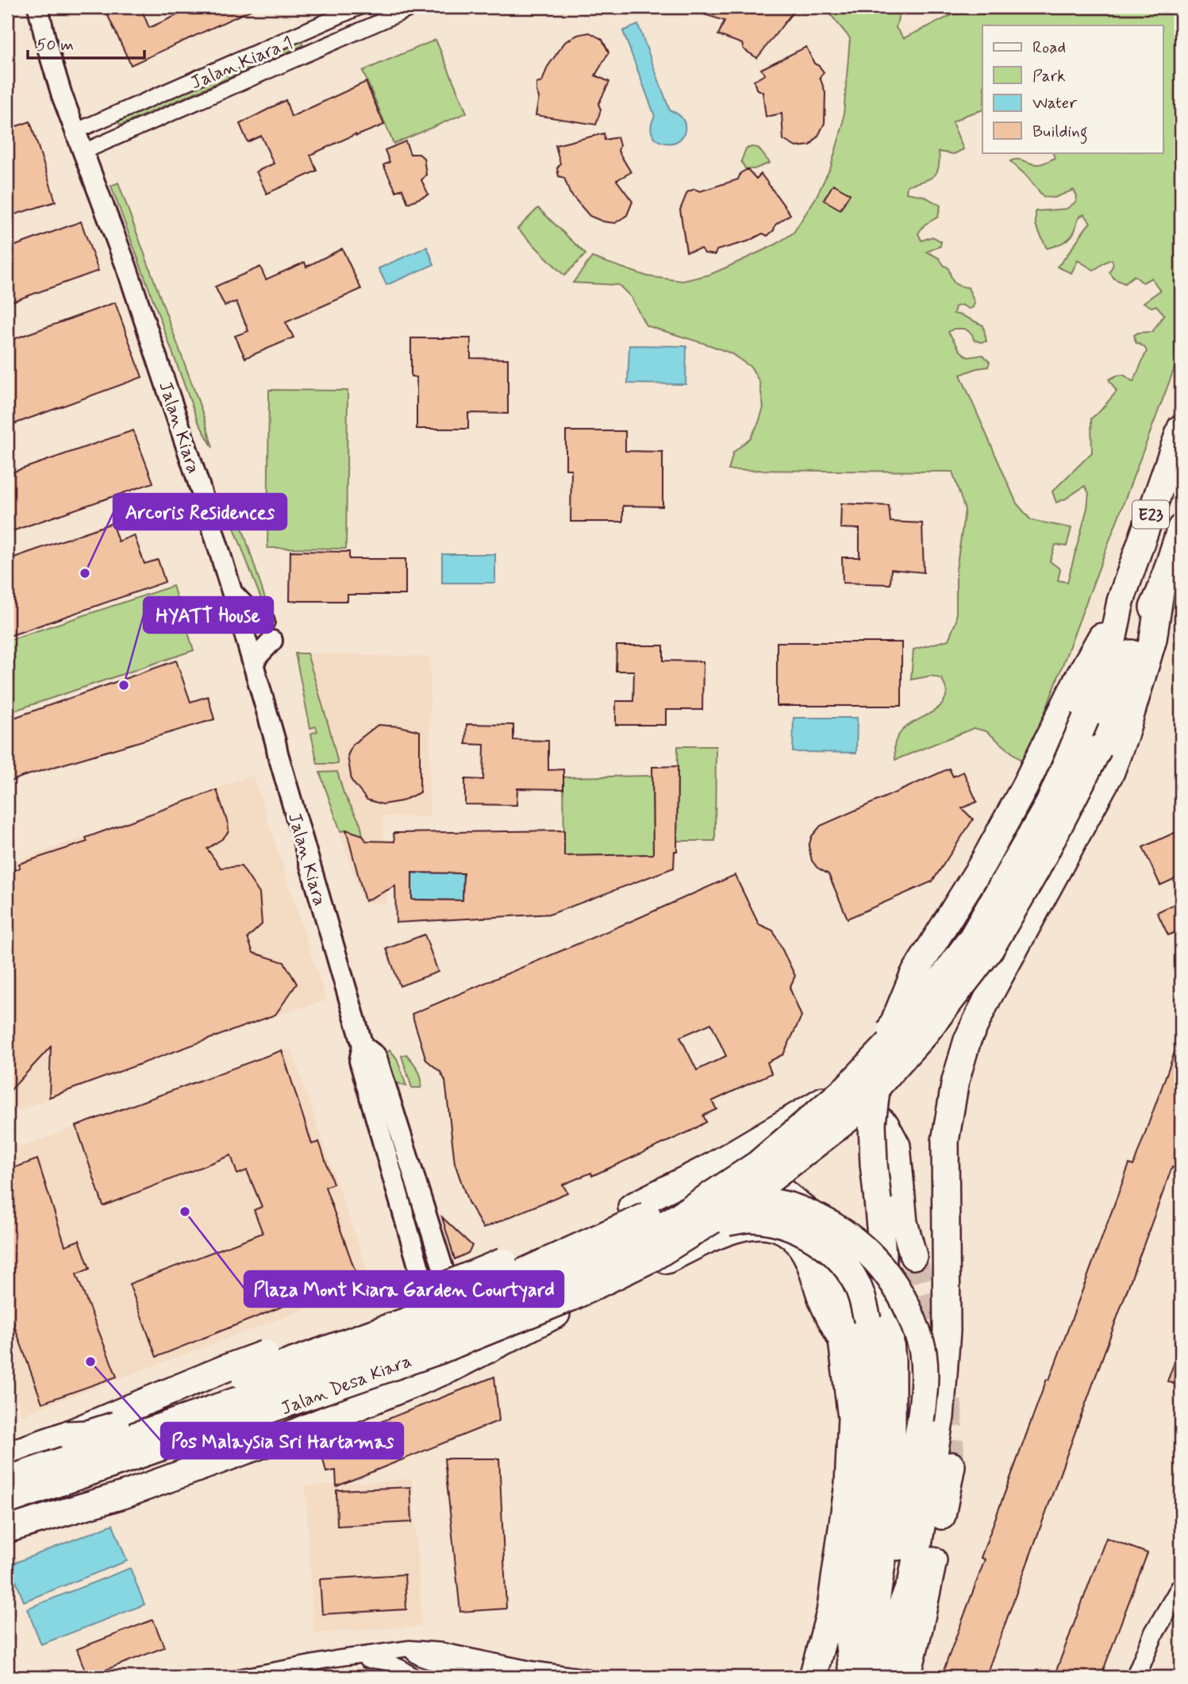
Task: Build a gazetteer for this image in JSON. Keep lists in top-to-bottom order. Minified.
{"streets":{"highway":["E23"],"main road":["Jalan Kiara","Jalan Desa Kiara"],"street":["Jalan Kiara 1"]},"crossings":[["Jalan Kiara 1","Jalan Kiara"],["Jalan Kiara","Jalan Desa Kiara"]],"places":["Arcoris Residences","HYATT House","Plaza Mont Kiara Garden Courtyard","Pos Malaysia Sri Hartamas"],"legend":["Road","Park","Water","Building"],"scale_bar":"50 m"}
